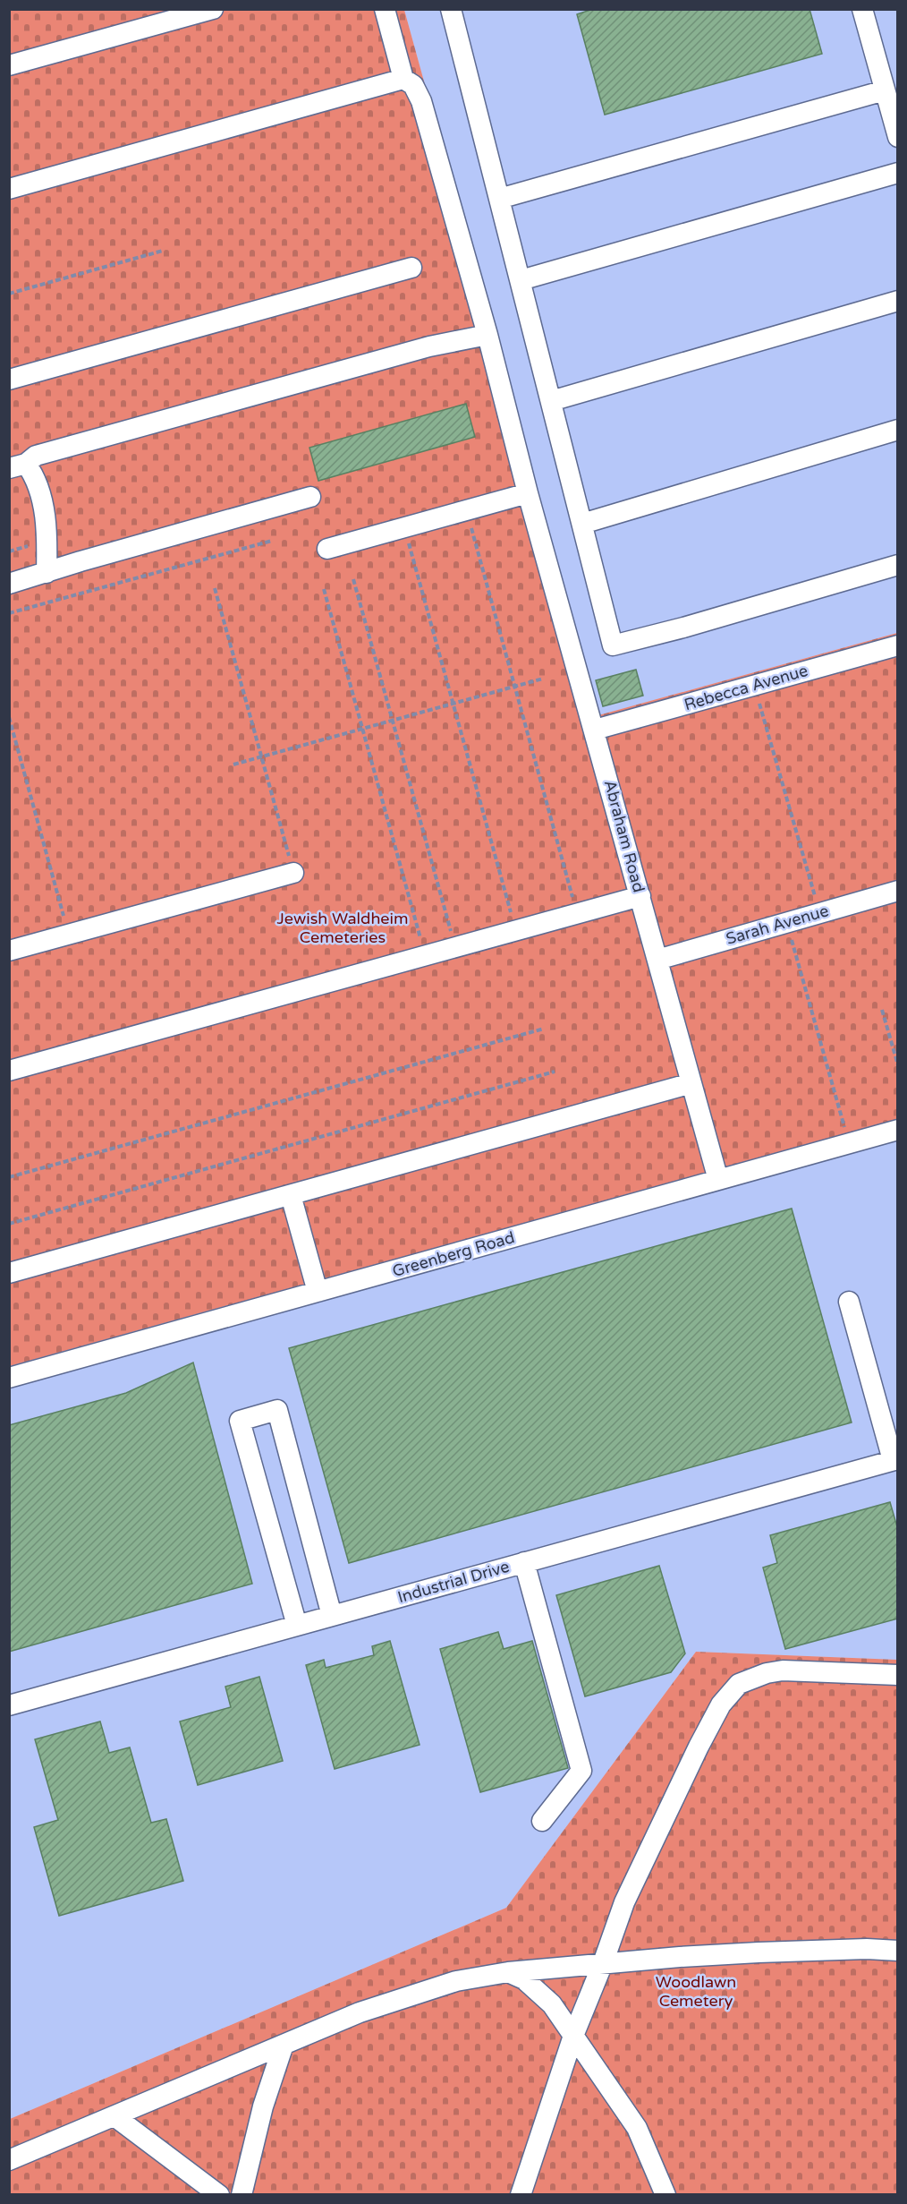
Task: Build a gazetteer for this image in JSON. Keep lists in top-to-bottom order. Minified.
{"streets":{"street":["Rebecca Avenue","Abraham Road","Sarah Avenue","Greenberg Road","Industrial Drive"]},"crossings":[["Rebecca Avenue","Abraham Road"],["Abraham Road","Sarah Avenue"],["Abraham Road","Greenberg Road"]],"parks":["Jewish Waldheim Cemeteries","Woodlawn Cemetery"]}
